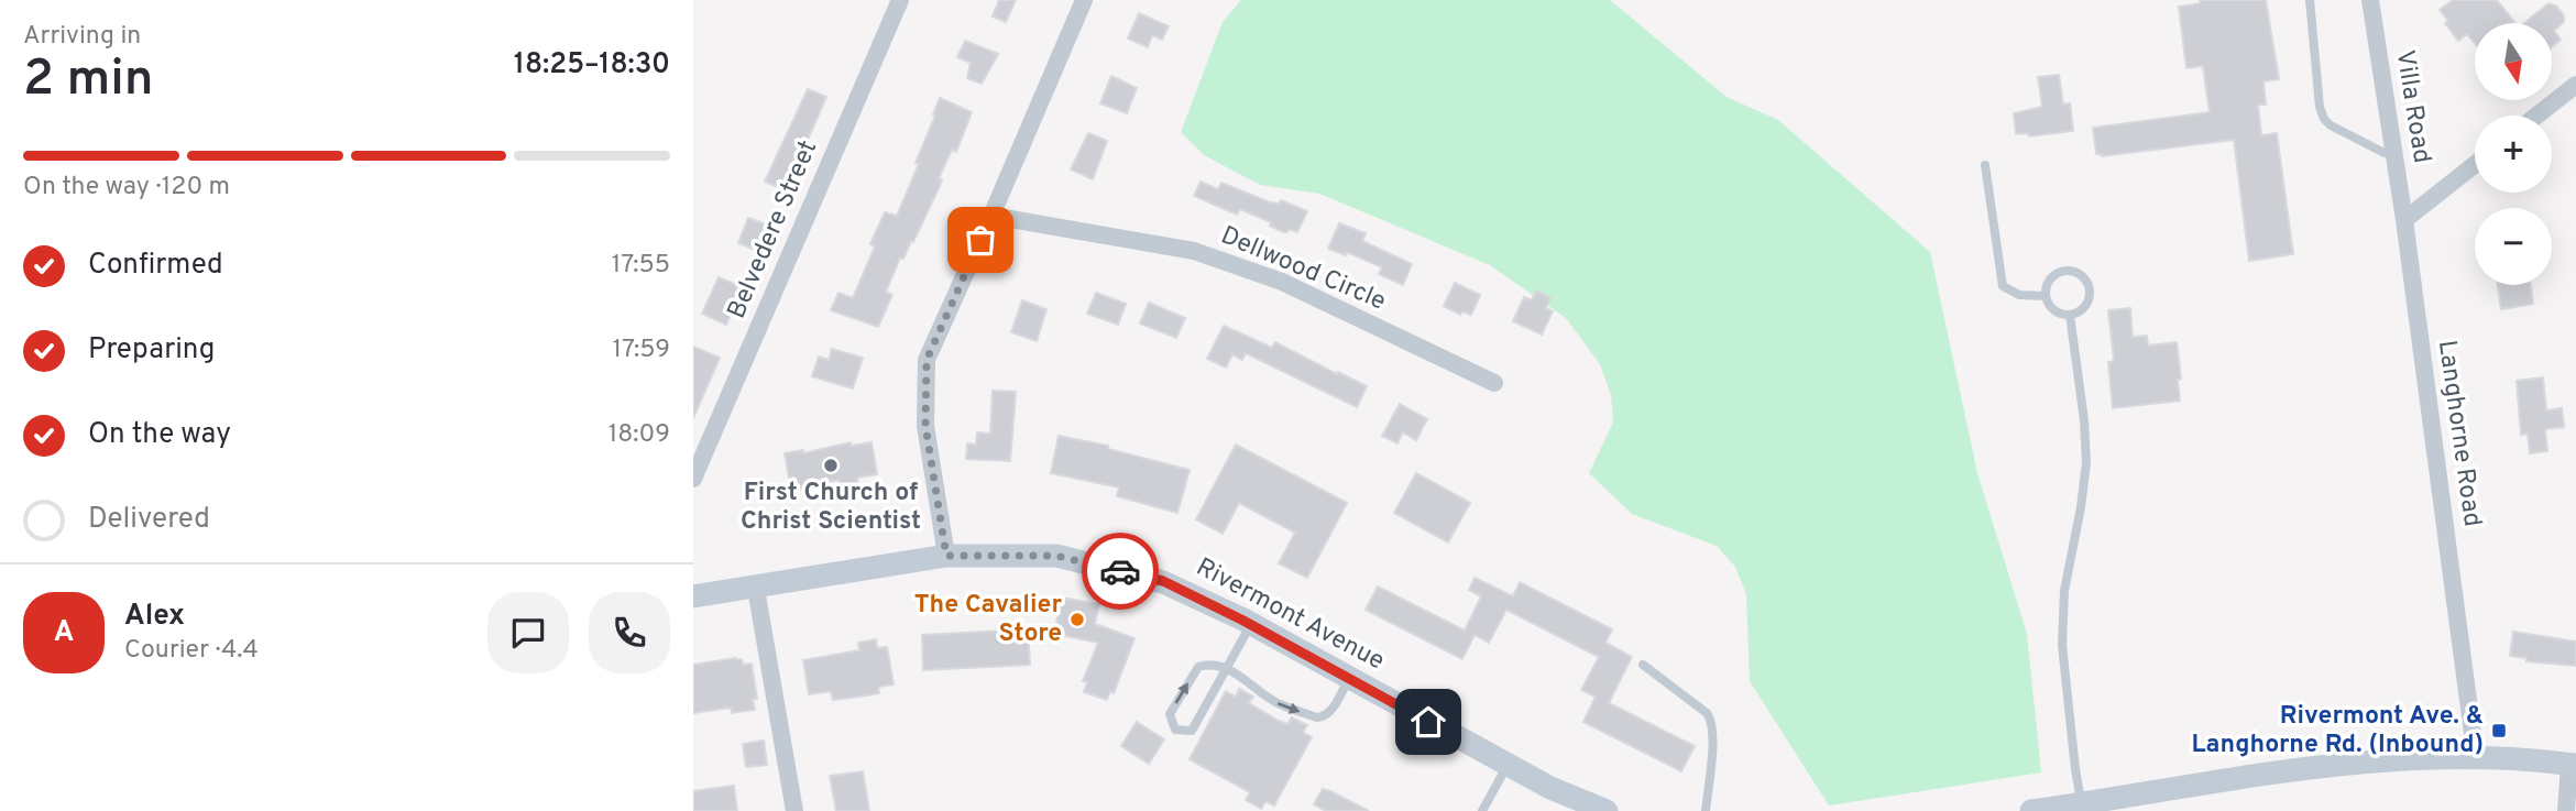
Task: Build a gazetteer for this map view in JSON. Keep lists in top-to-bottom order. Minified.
{"streets":{"main road":["Rivermont Avenue"],"street":["Villa Road","Belvedere Street","Dellwood Circle","Langhorne Road"]},"crossings":[["Villa Road","Langhorne Road"]],"places":{"other":["First Church of Christ Scientist","The Cavalier Store"],"transit":["Rivermont Ave. & Langhorne Rd. (Inbound)"]},"north":"bottom","page":{"heading":["2 min","Arriving in","18:25–18:30"],"panel":["Alex","Courier · 4.4"],"map_buttons":["+","−"],"bar":"On the way · 120 m","list":[["Confirmed","17:55"],["Preparing","17:59"],["On the way","18:09"],"Delivered"],"round":"A"}}
